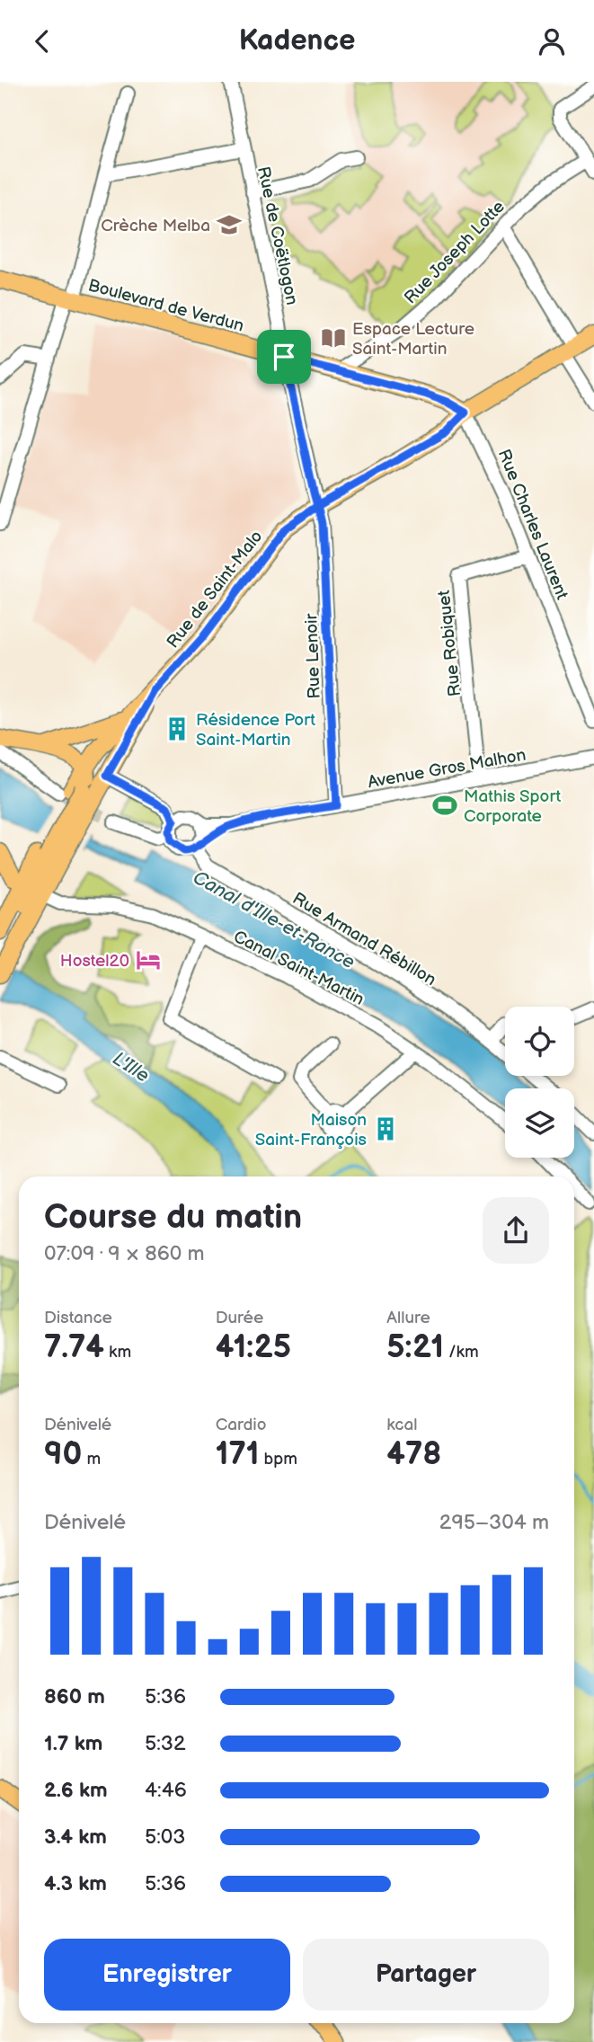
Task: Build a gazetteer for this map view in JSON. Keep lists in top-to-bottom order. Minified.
{"streets":{"main road":["Boulevard de Verdun","Rue de Saint-Malo"],"street":["Rue de Coëtlogon","Rue Joseph Lotte","Rue Charles Laurent","Rue Robiquet","Rue Lenoir","Avenue Gros Malhon","Rue Armand Rébillon","Canal Saint-Martin"]},"crossings":[["Rue de Coëtlogon","Boulevard de Verdun"],["Rue de Coëtlogon","Rue de Saint-Malo"],["Rue de Coëtlogon","Rue Lenoir"],["Boulevard de Verdun","Rue Charles Laurent"],["Boulevard de Verdun","Rue de Saint-Malo"],["Rue Charles Laurent","Rue de Saint-Malo"],["Rue Charles Laurent","Rue Robiquet"],["Rue de Saint-Malo","Rue Lenoir"],["Rue de Saint-Malo","Canal Saint-Martin"],["Rue Robiquet","Avenue Gros Malhon"],["Rue Lenoir","Avenue Gros Malhon"],["Avenue Gros Malhon","Rue Armand Rébillon"]],"water":["Canal d'Ille-et-Rance","L'Ille"],"places":{"school or university":["Crèche Melba"],"library":["Espace Lecture Saint-Martin"],"building":["Résidence Port Saint-Martin","Maison Saint-François"],"sports":["Mathis Sport Corporate"],"hotel":["Hostel20"]},"page":{"header":"Kadence","heading":["Course du matin","07:09 · 9 × 860 m"],"stats":[["Distance","7.74 km"],["Durée","41:25"],["Allure","5:21 /km"],["Dénivelé","90 m"],["Cardio","171 bpm"],["kcal","478"]],"chart":["Dénivelé","295–304 m"],"list":[{"name":"860 m","note":"5:36"},{"name":"1.7 km","note":"5:32"},{"name":"2.6 km","note":"4:46"},{"name":"3.4 km","note":"5:03"},{"name":"4.3 km","note":"5:36"}],"buttons":["Enregistrer","Partager"]}}
